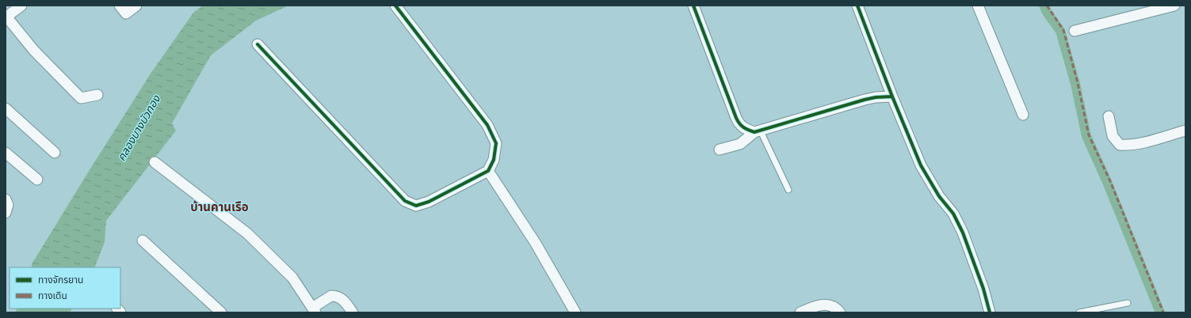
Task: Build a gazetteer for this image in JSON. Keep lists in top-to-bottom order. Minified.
{"districts":["บ้านคานเรือ"],"water":["คลองบางบัวทอง"],"legend":["ทางจักรยาน","ทางเดิน"]}
